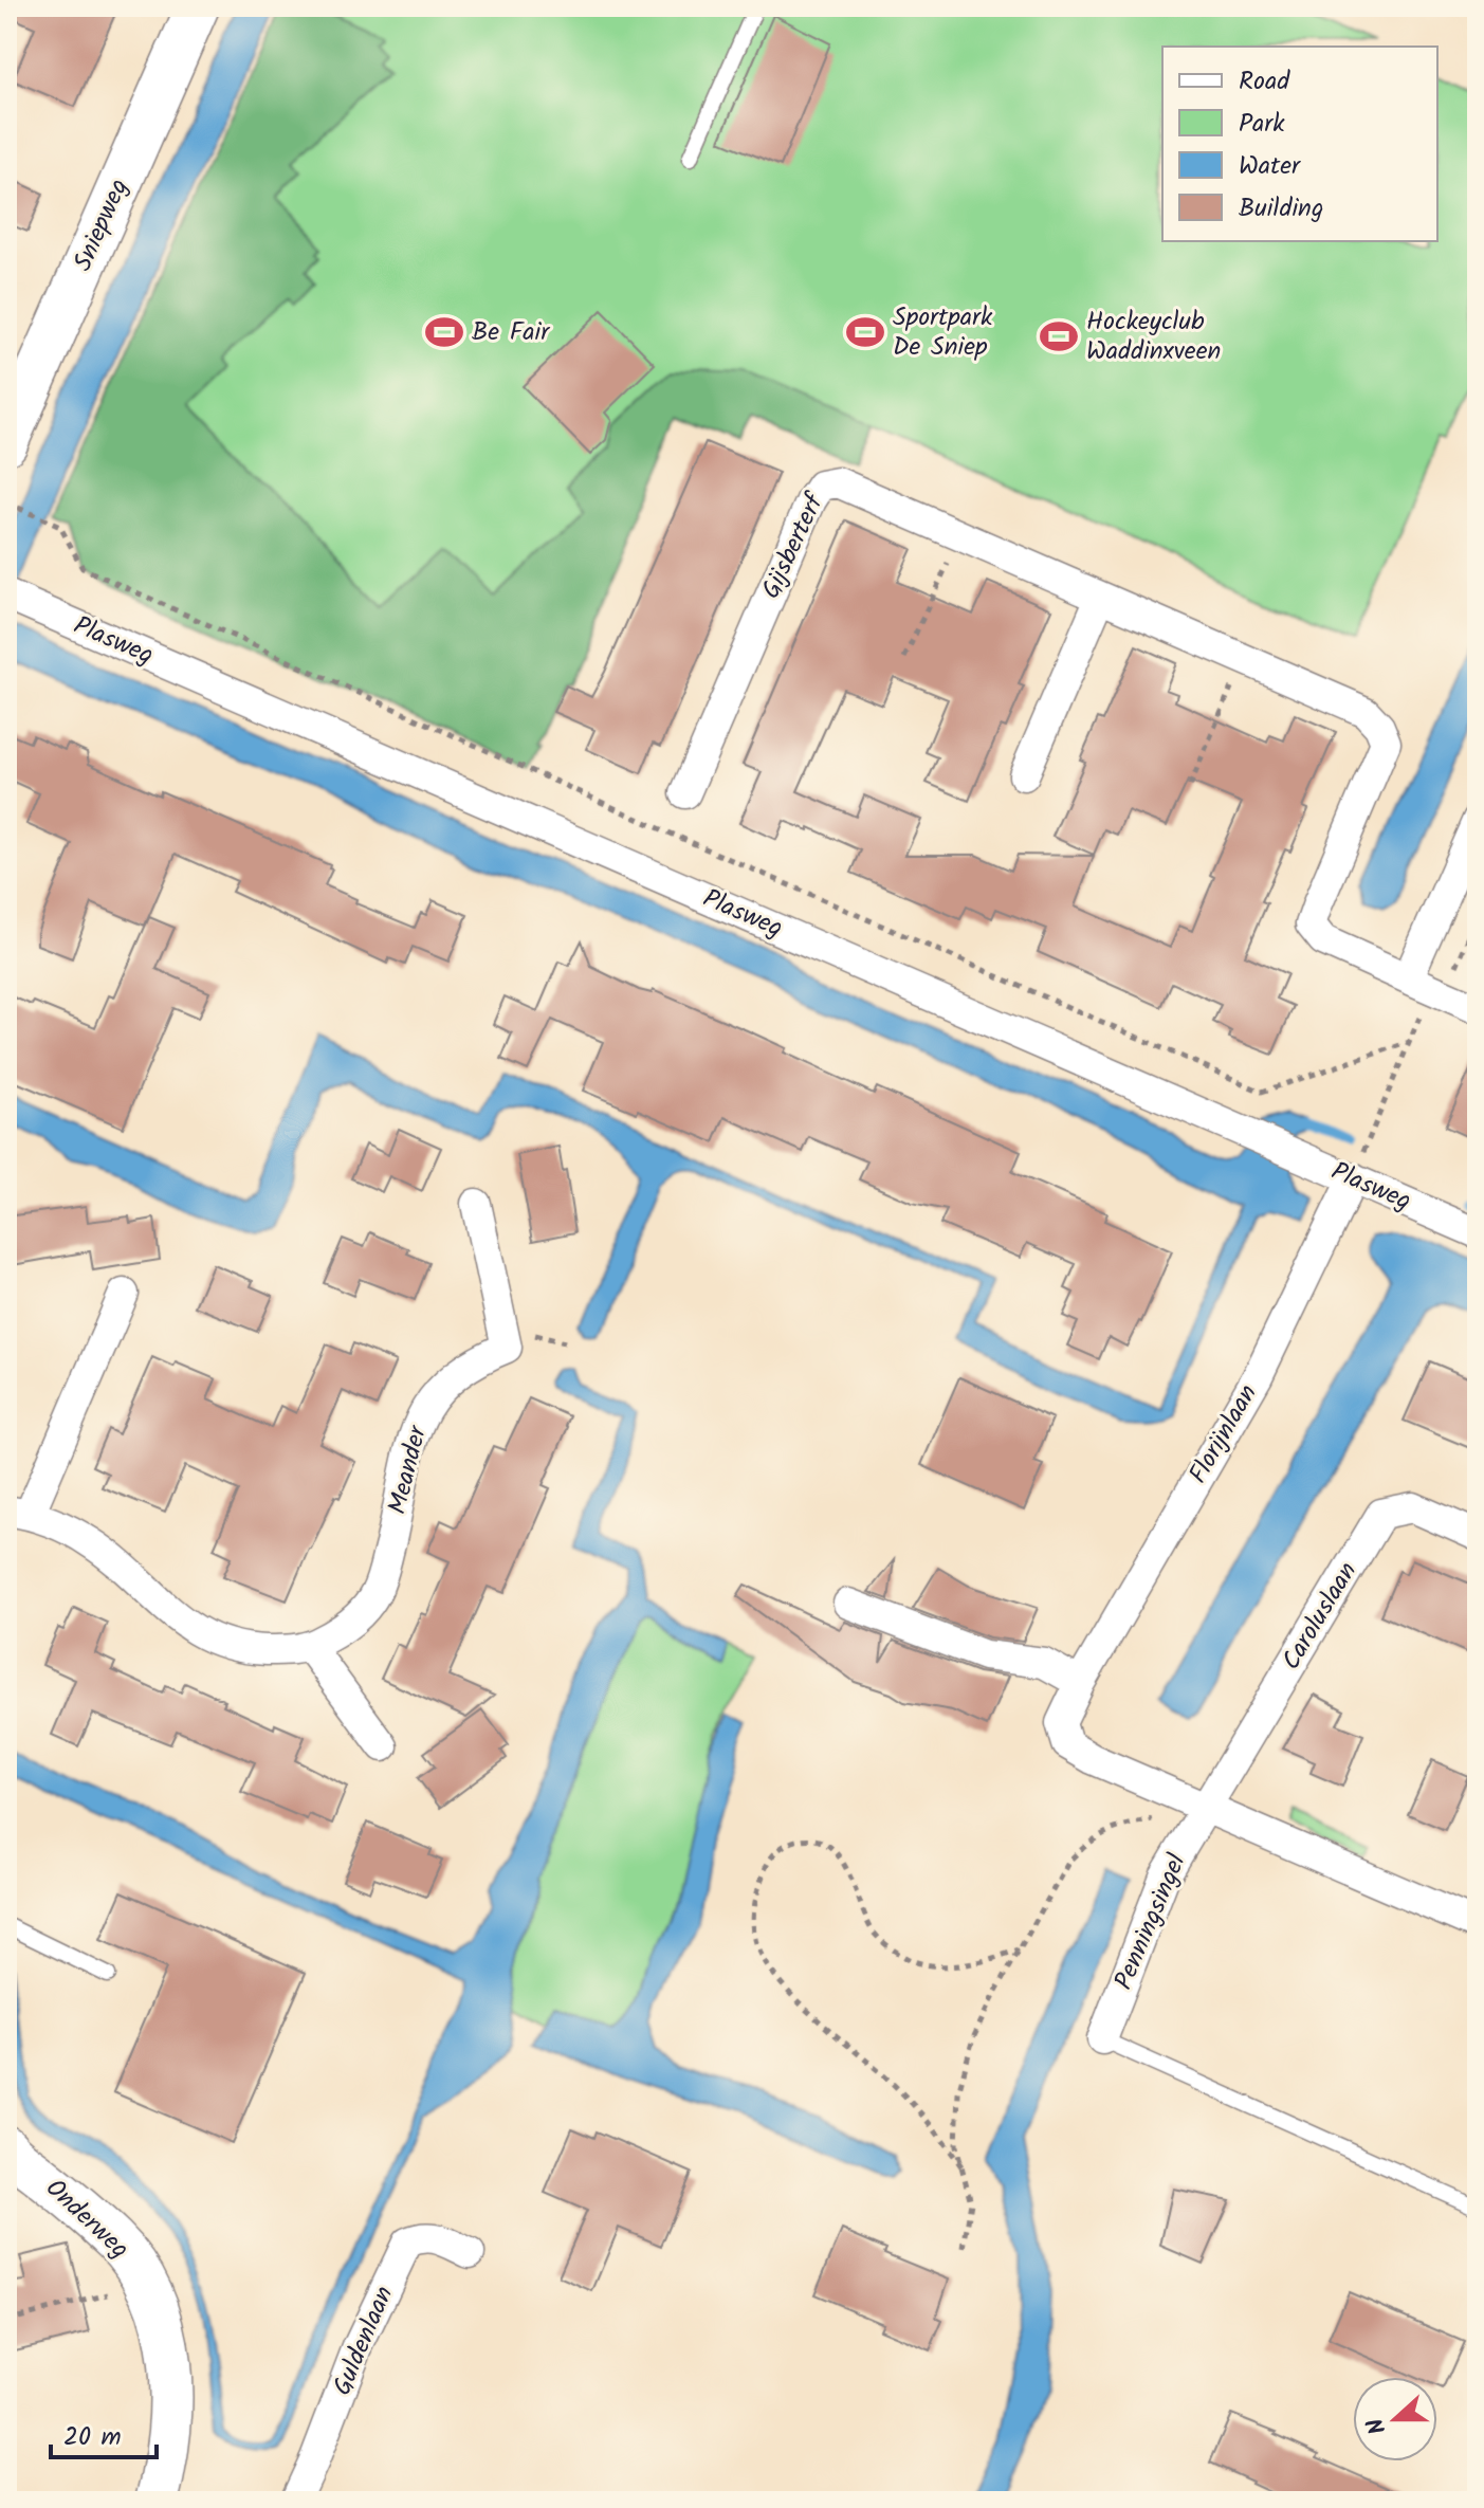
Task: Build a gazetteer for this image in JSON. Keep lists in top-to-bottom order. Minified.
{"streets":{"street":["Sniepweg","Gijsberterf","Plasweg","Florijnlaan","Meander","Caroluslaan","Penningsingel","Onderweg","Guldenlaan"]},"crossings":[["Plasweg","Florijnlaan"],["Florijnlaan","Caroluslaan"],["Florijnlaan","Penningsingel"],["Caroluslaan","Penningsingel"]],"places":{"sports":["Be Fair","Sportpark De Sniep","Hockeyclub Waddinxveen"]},"legend":["Road","Park","Water","Building"],"scale_bar":"20 m","north":"left"}
